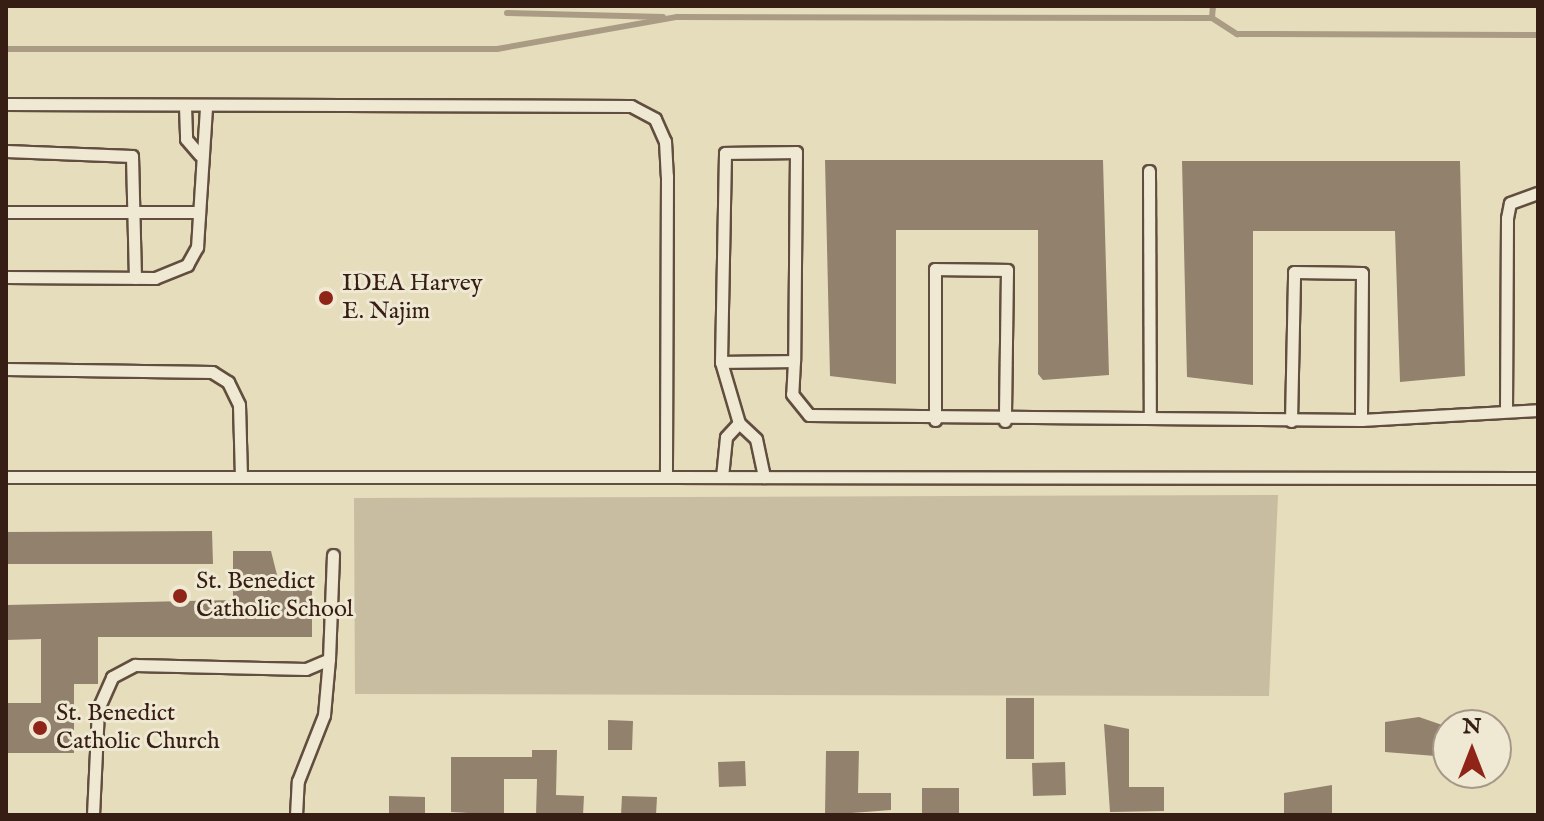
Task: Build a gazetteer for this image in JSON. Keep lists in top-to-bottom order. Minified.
{"places":["IDEA Harvey E. Najim","St. Benedict Catholic School","St. Benedict Catholic Church"],"north":"top"}
